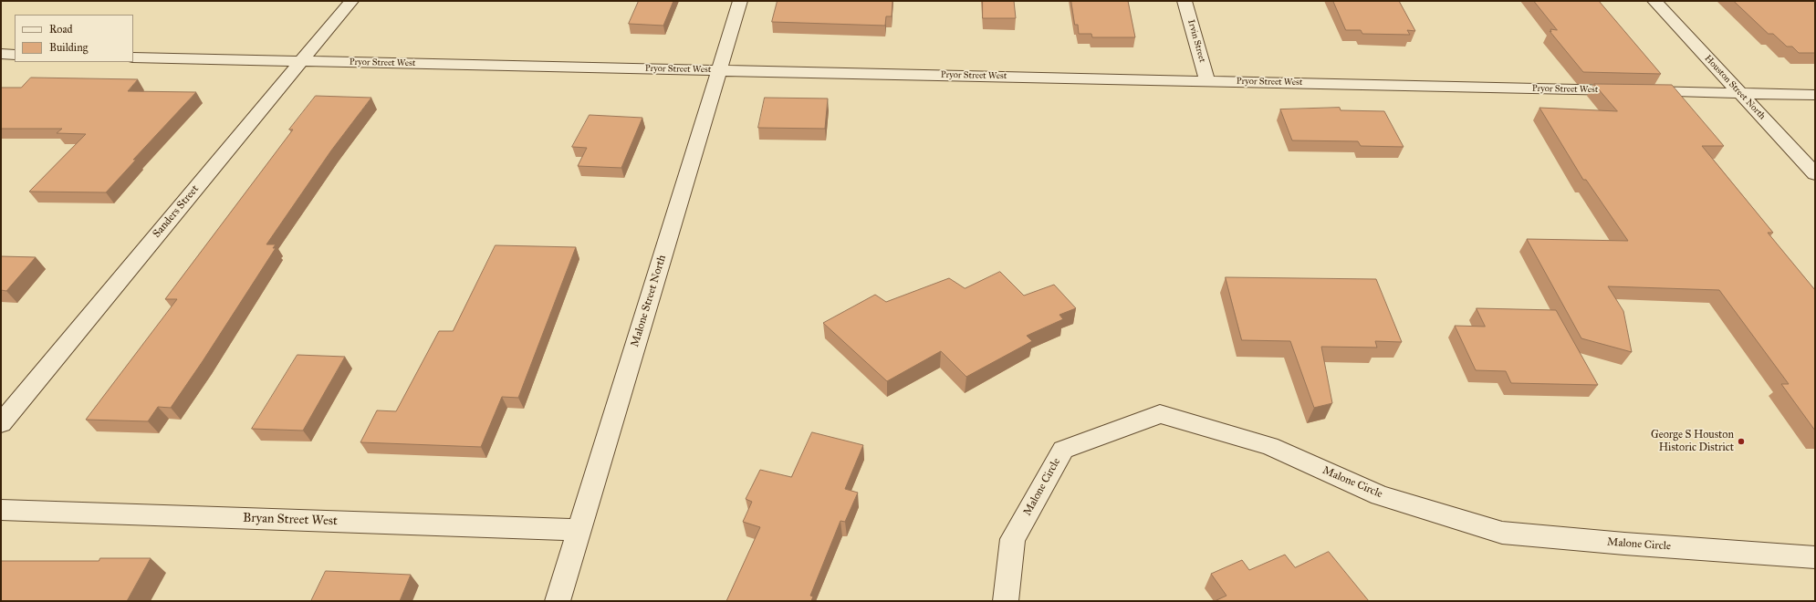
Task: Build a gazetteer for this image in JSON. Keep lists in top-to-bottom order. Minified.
{"streets":{"street":["Irvin Street","Pryor Street West","Houston Street North","Sanders Street","Malone Street North","Malone Circle","Bryan Street West"]},"crossings":[["Irvin Street","Pryor Street West"],["Pryor Street West","Houston Street North"],["Pryor Street West","Sanders Street"],["Pryor Street West","Malone Street North"],["Malone Street North","Bryan Street West"]],"places":["George S Houston Historic District"],"legend":["Road","Building"]}
